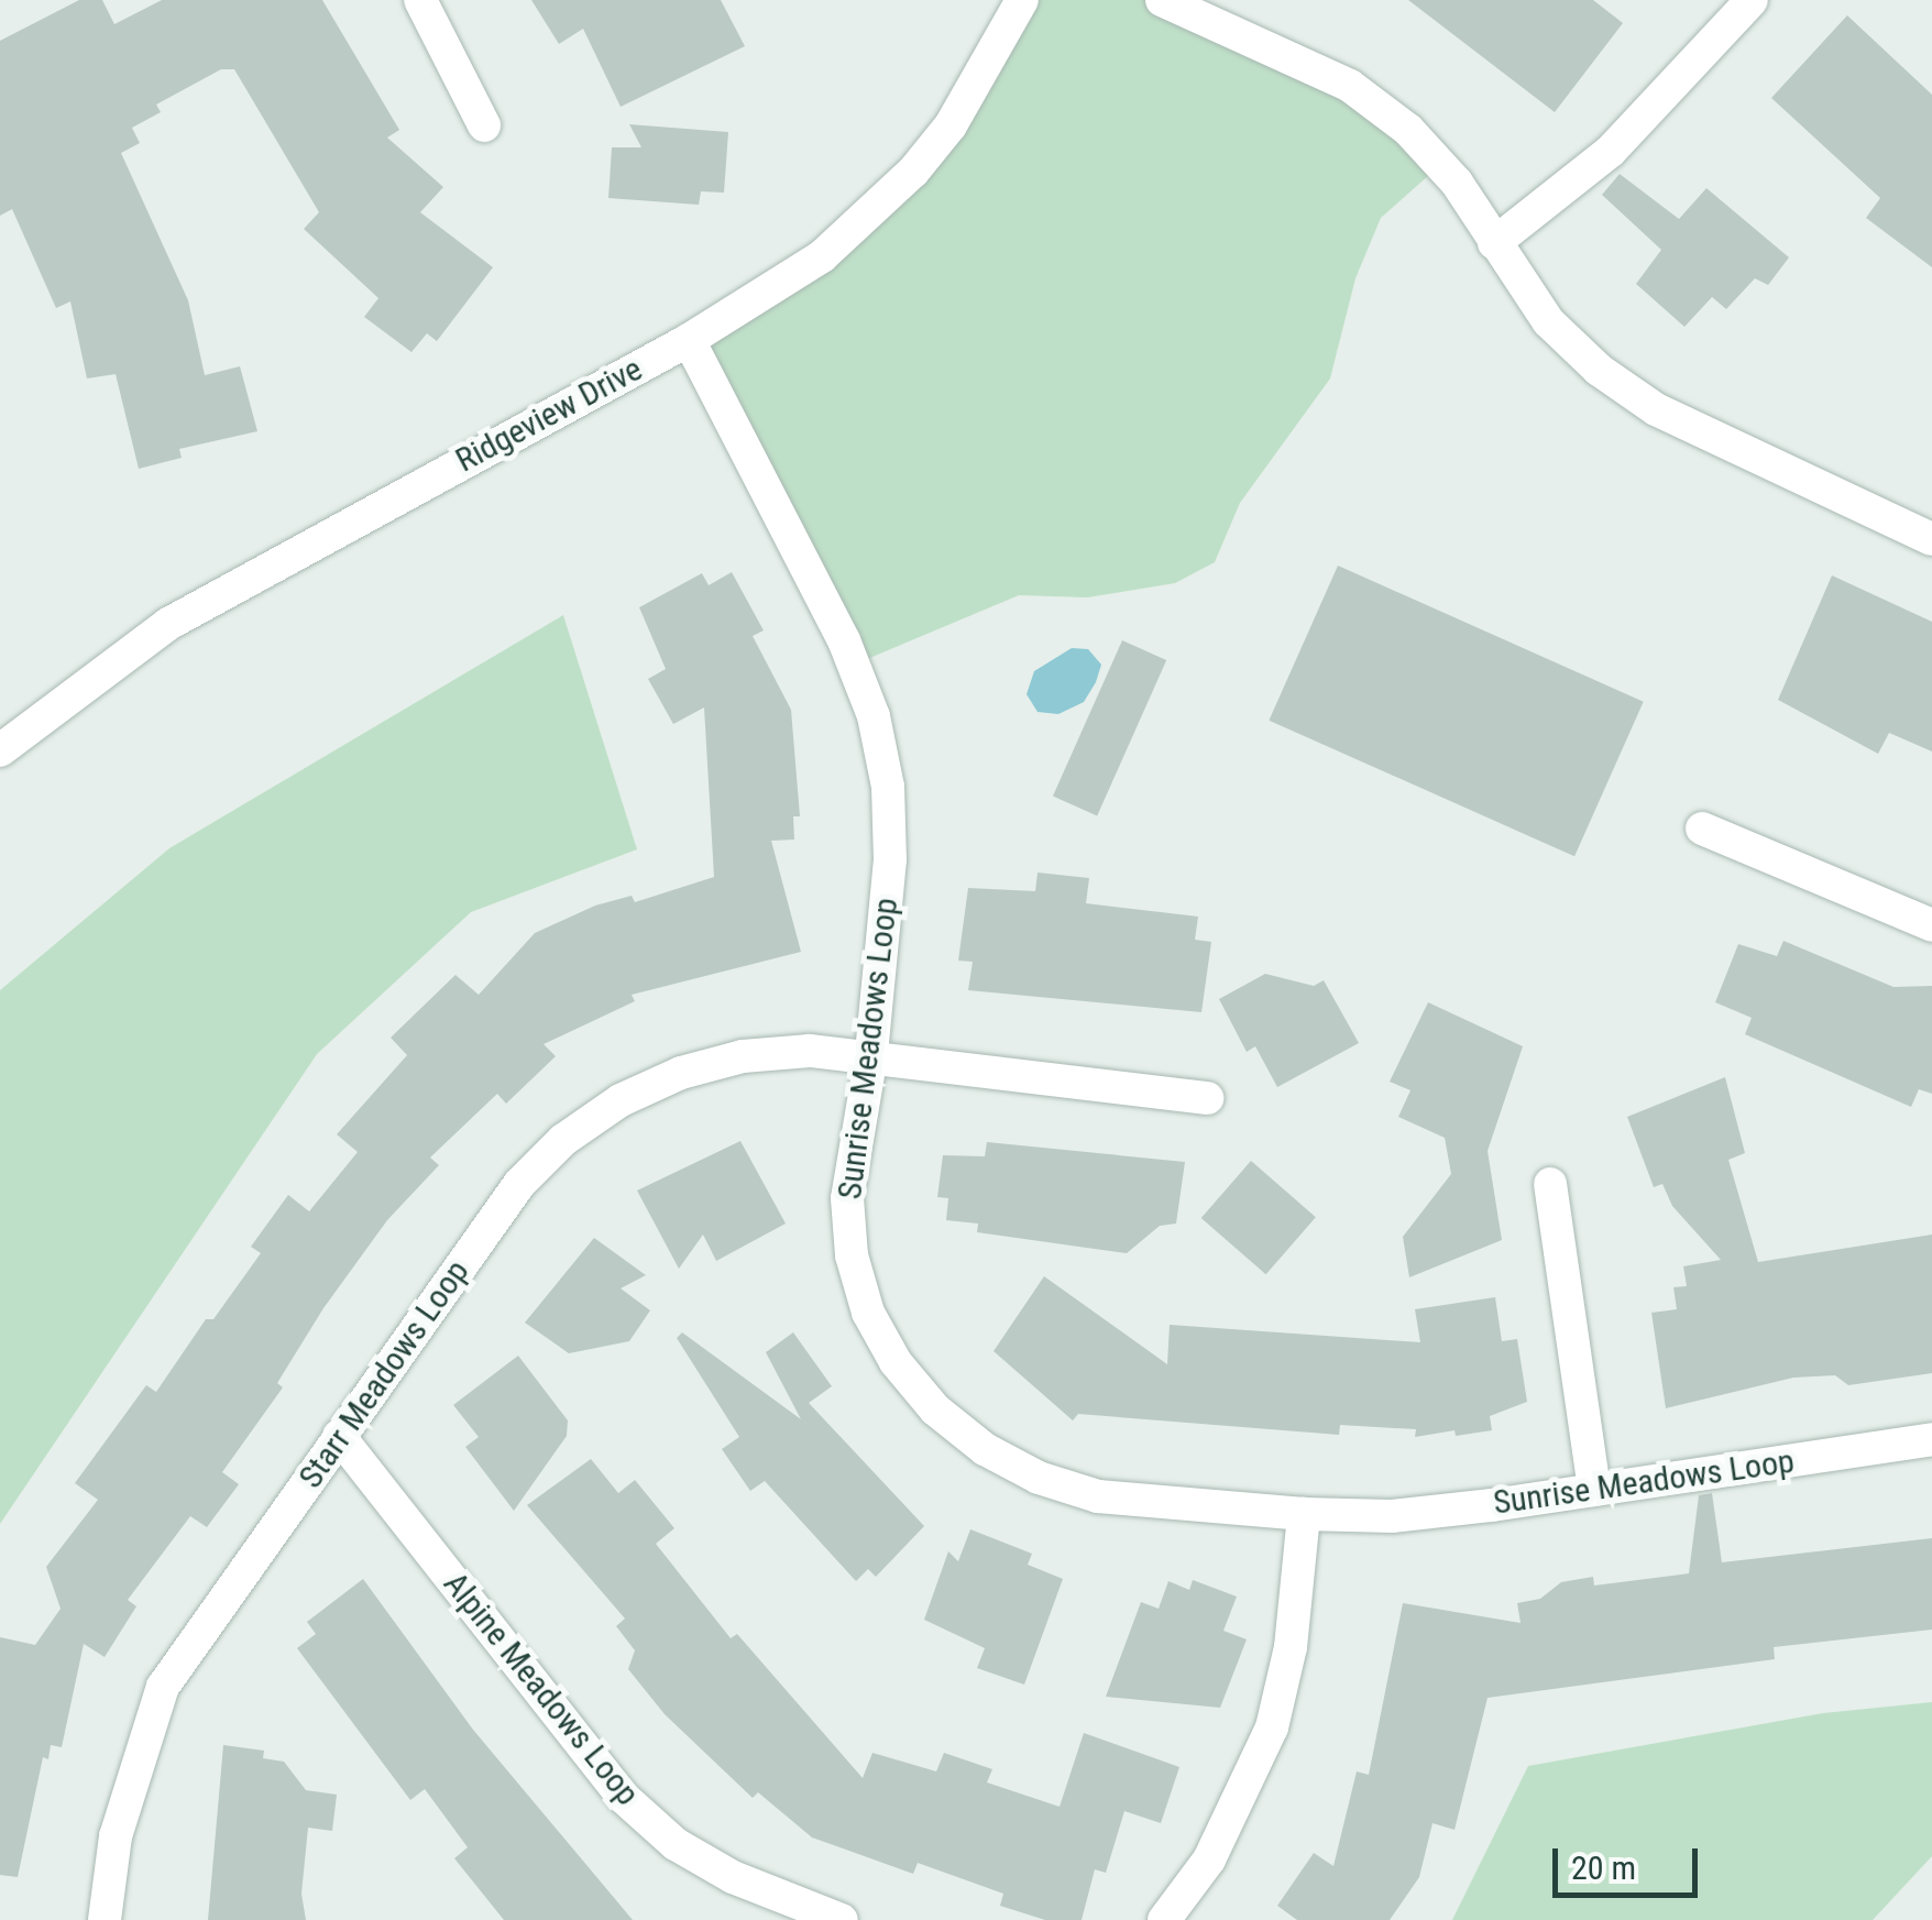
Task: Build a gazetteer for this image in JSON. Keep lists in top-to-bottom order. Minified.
{"streets":{"street":["Ridgeview Drive","Sunrise Meadows Loop","Starr Meadows Loop","Alpine Meadows Loop"]},"crossings":[["Ridgeview Drive","Sunrise Meadows Loop"],["Sunrise Meadows Loop","Starr Meadows Loop"],["Starr Meadows Loop","Alpine Meadows Loop"]],"scale_bar":"20 m"}
